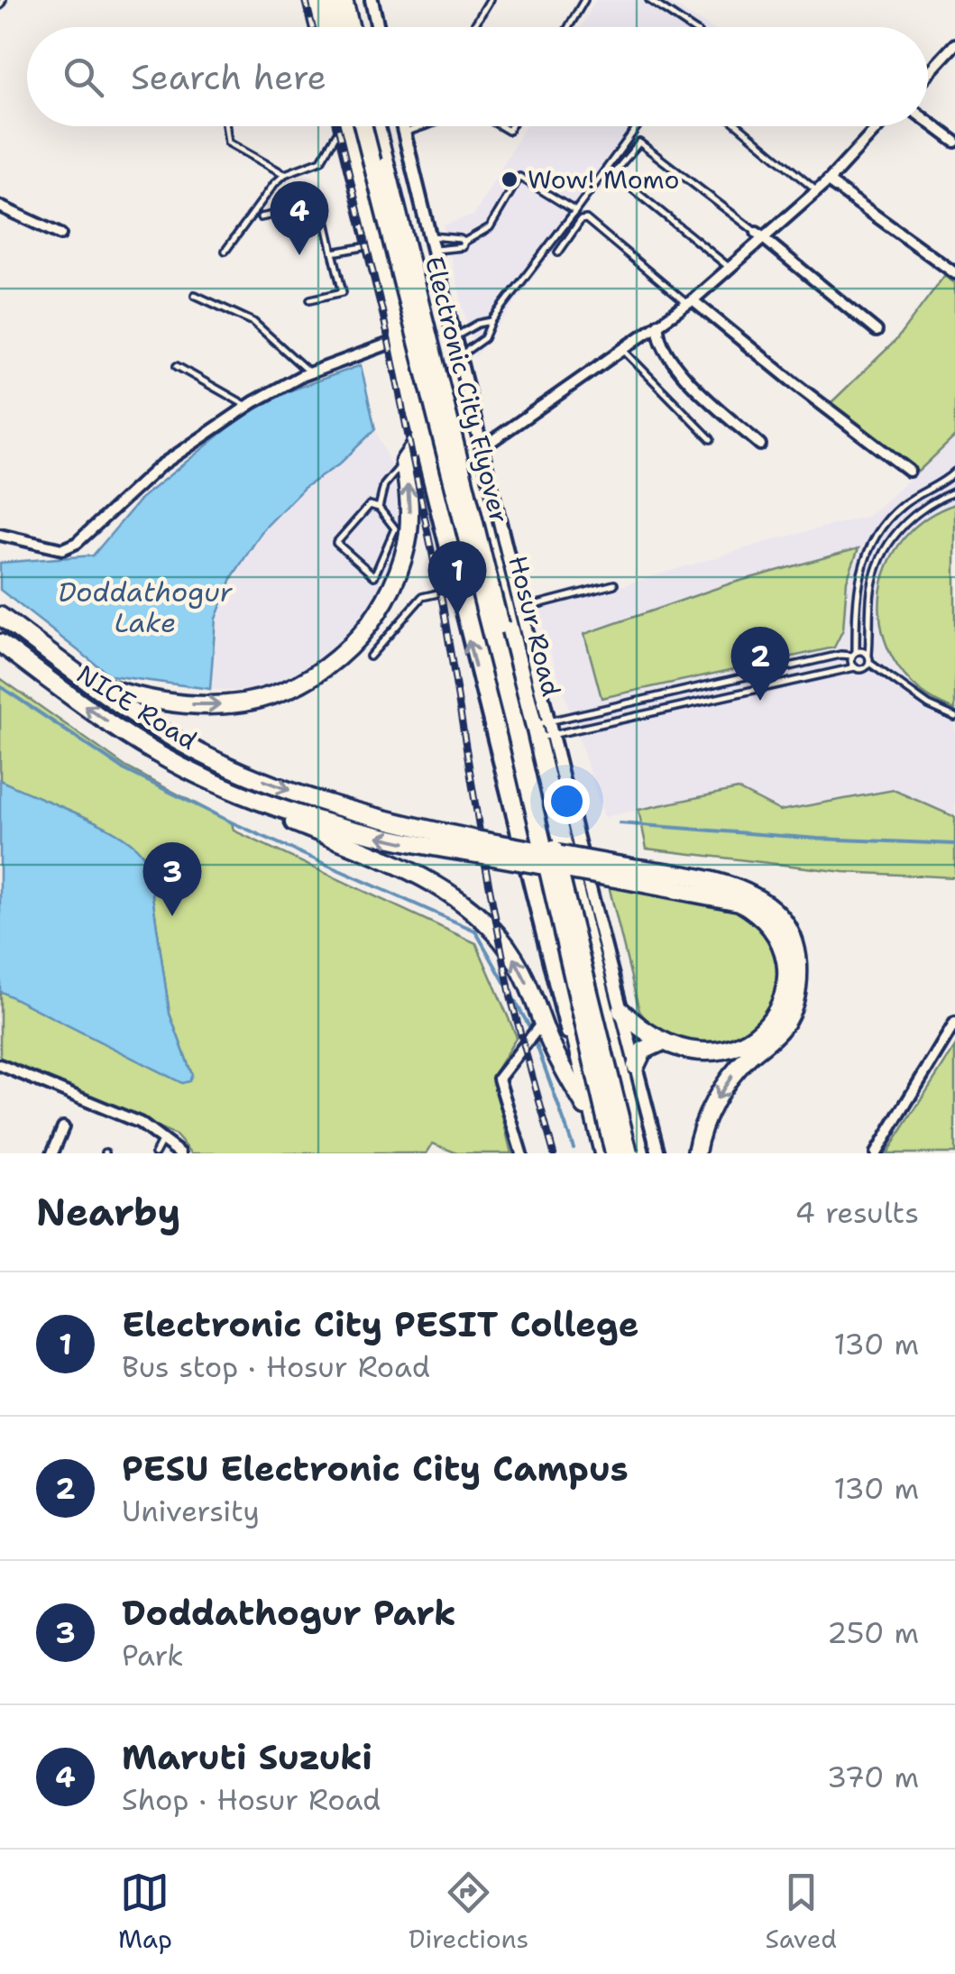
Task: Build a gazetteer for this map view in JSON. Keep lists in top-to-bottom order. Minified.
{"streets":{"highway":["Electronic City Flyover","Hosur Road","NICE Road"]},"water":["Doddathogur Lake"],"places":["Wow! Momo"],"page":{"search":"Search here","pins":["4","1","2","3"],"heading":["Nearby","4 results"],"list":[{"mark":"1","name":"Electronic City PESIT College","note":"Bus stop · Hosur Road","value":"130 m"},{"mark":"2","name":"PESU Electronic City Campus","note":"University","value":"130 m"},{"mark":"3","name":"Doddathogur Park","note":"Park","value":"250 m"},{"mark":"4","name":"Maruti Suzuki","note":"Shop · Hosur Road","value":"370 m"}],"nav":["Map","Directions","Saved"]}}
